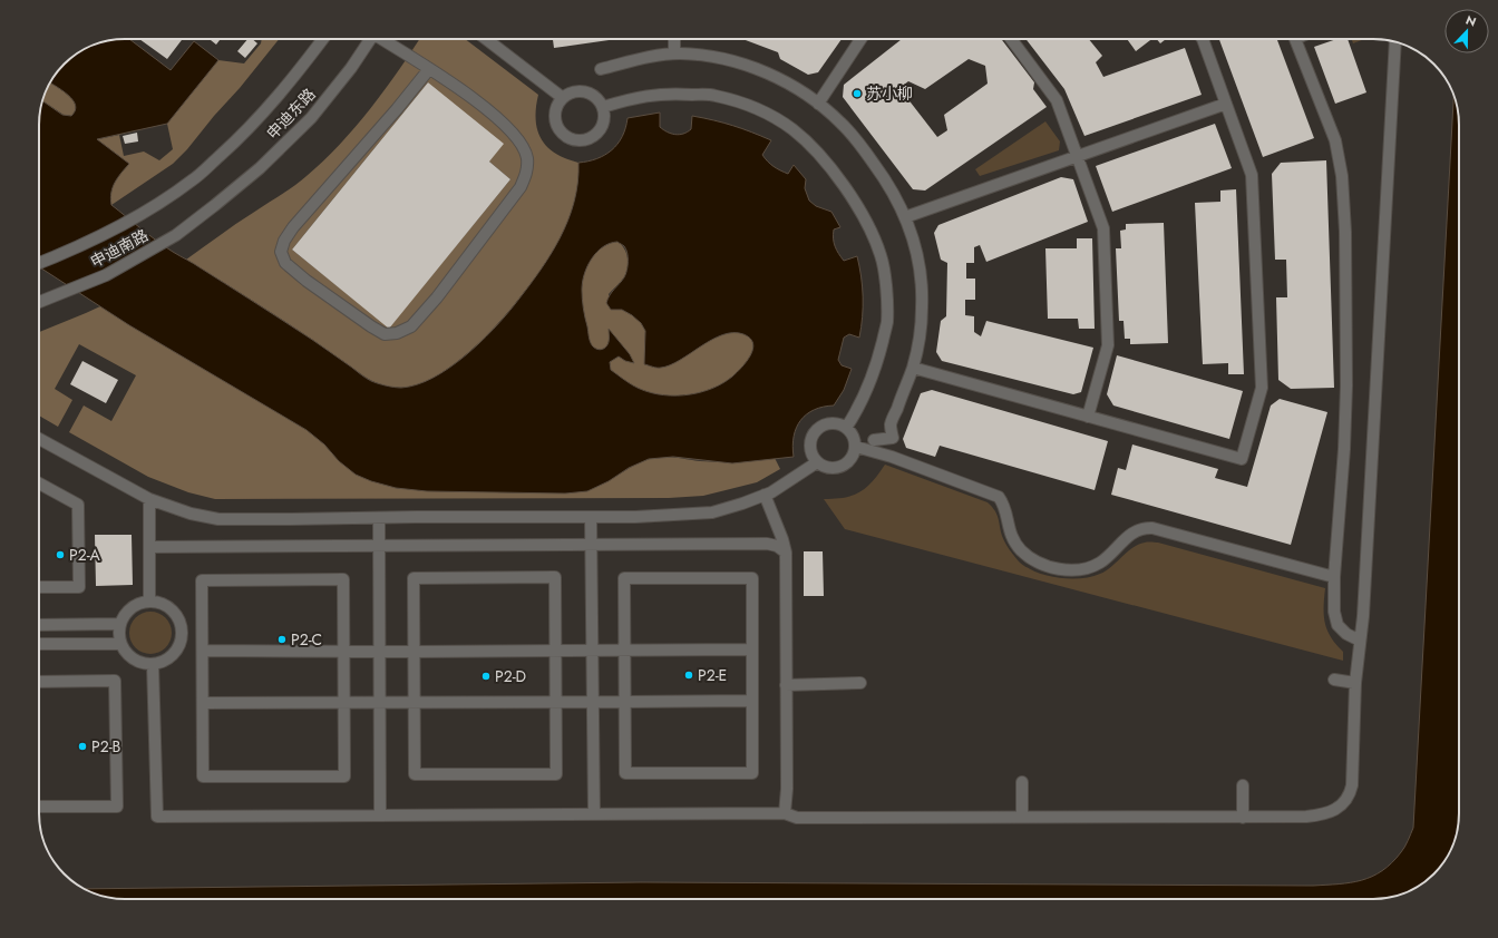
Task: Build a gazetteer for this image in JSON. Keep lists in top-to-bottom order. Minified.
{"streets":{"street":["申迪东路","申迪南路"]},"crossings":[["申迪东路","申迪南路"]],"places":["苏小柳","P2-A","P2-C","P2-E","P2-D","P2-B"],"north":"top"}
